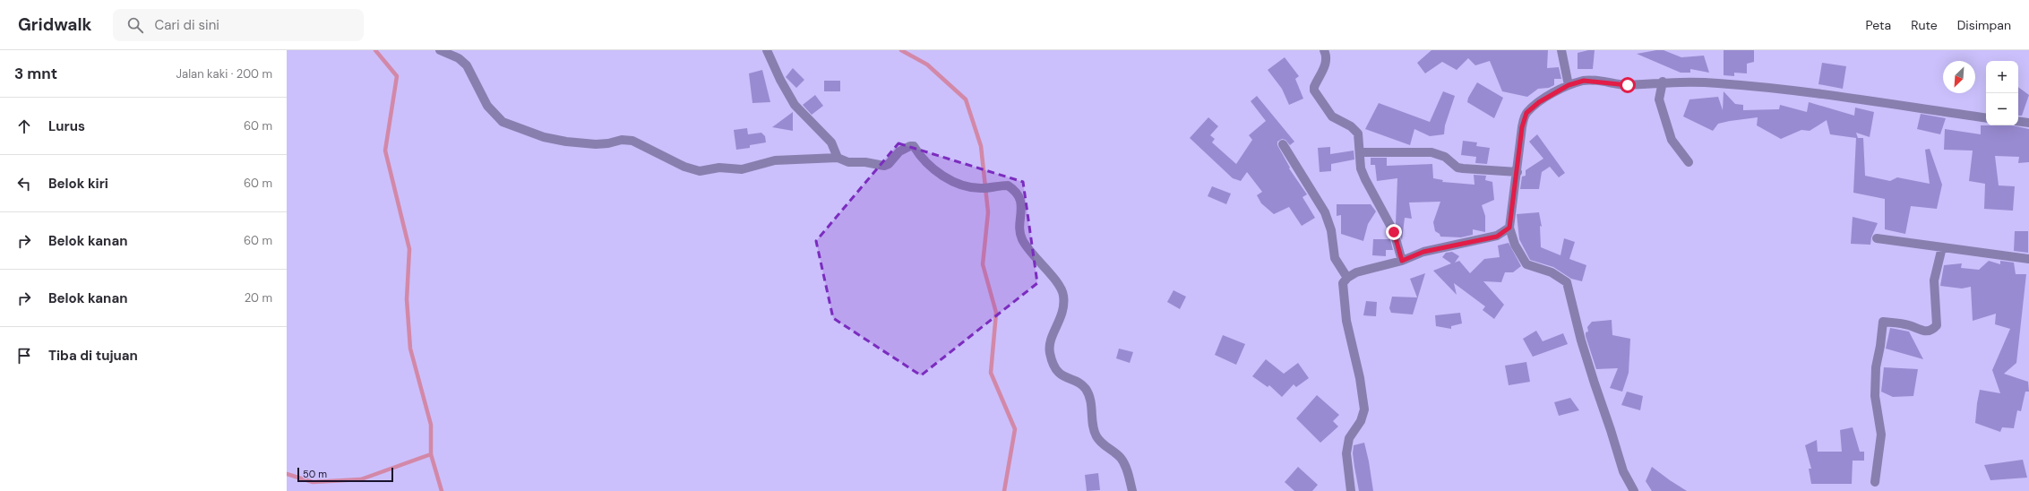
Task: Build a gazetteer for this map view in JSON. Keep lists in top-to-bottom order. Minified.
{"scale_bar":"50 m","north":"bottom left","page":{"header":"Gridwalk","search":"Cari di sini","nav":["Peta","Rute","Disimpan"],"heading":["3 mnt","Jalan kaki · 200 m"],"map_buttons":["+","−"],"list":[["Lurus","60 m"],["Belok kiri","60 m"],["Belok kanan","60 m"],["Belok kanan","20 m"],"Tiba di tujuan"],"scale":"50 m"}}
